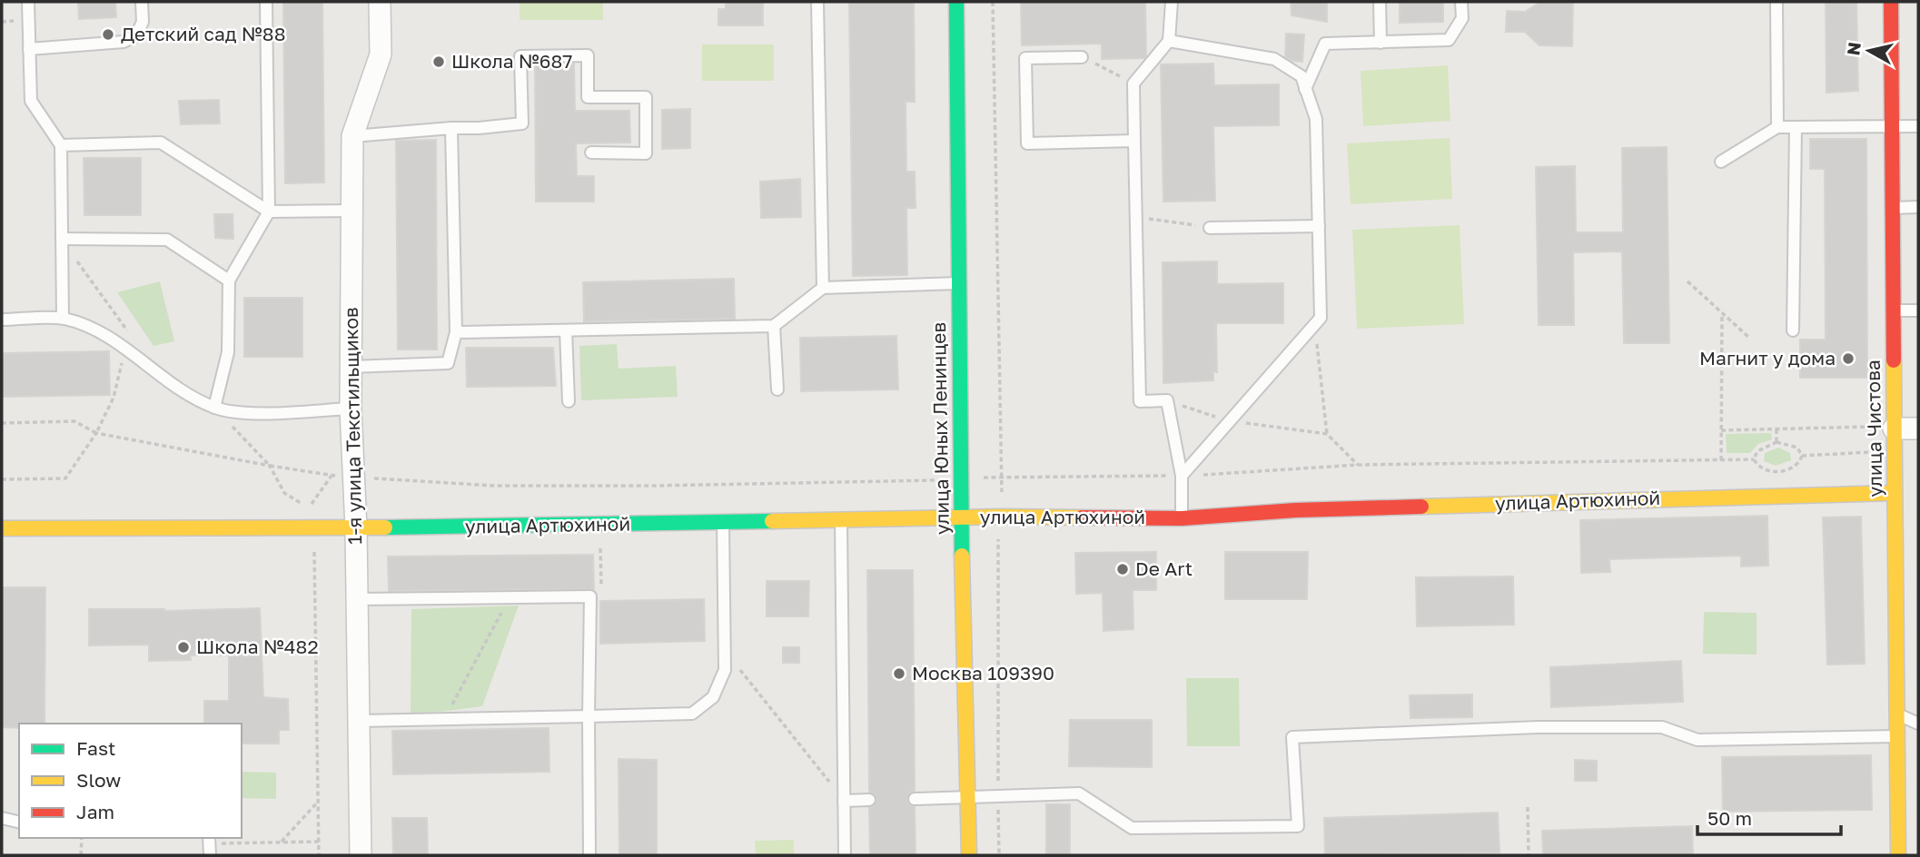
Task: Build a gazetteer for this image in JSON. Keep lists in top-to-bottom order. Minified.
{"streets":{"street":["1-я улица Текстильщиков","улица Юных Ленинцев","улица Чистова","улица Артюхиной"]},"crossings":[["1-я улица Текстильщиков","улица Артюхиной"],["улица Юных Ленинцев","улица Артюхиной"],["улица Чистова","улица Артюхиной"]],"places":["Детский сад №88","Школа №687","Магнит у дома","De Art","Школа №482","Москва 109390"],"legend":["Fast","Slow","Jam"],"scale_bar":"50 m","north":"left"}
